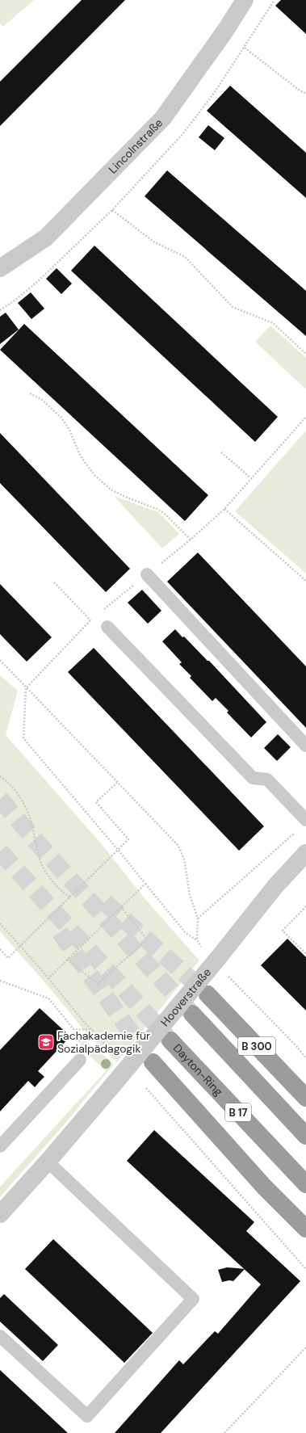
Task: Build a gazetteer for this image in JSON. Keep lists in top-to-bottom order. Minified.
{"streets":{"highway":["B 300","Dayton-Ring","B 17"],"street":["Lincolnstraße","Hooverstraße"]},"places":{"school or university":["Fachakademie für Sozialpädagogik"]}}
